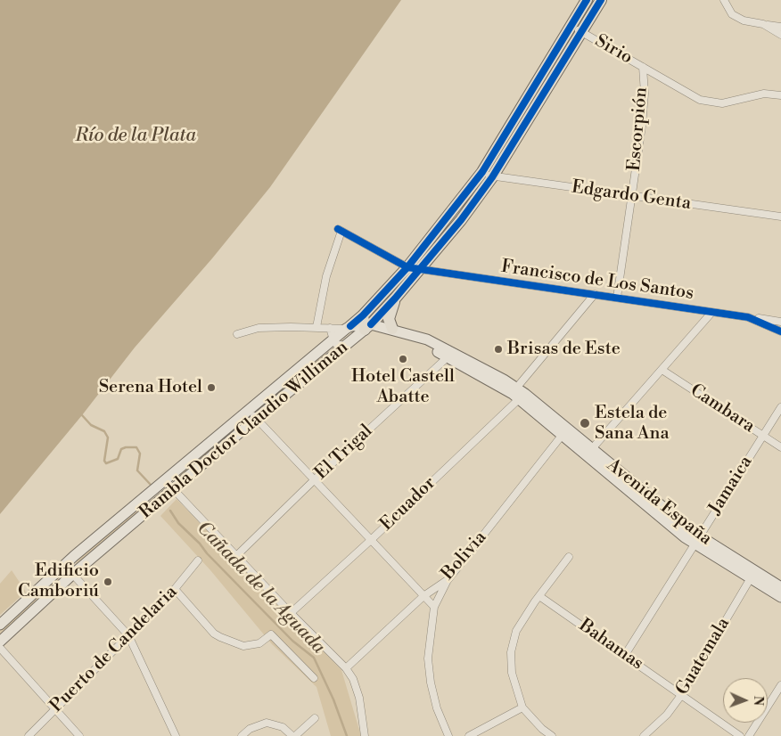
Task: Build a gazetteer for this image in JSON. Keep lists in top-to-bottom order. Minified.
{"streets":{"main road":["Rambla Doctor Claudio Williman","Avenida España"],"street":["Sirio","Escorpión","Edgardo Genta","Francisco de Los Santos","Cambara","El Trigal","Jamaica","Ecuador","Bolivia","Bahamas","Puerto de Candelaria","Guatemala"]},"crossings":[["Sirio","Escorpión"],["Sirio","Rambla Doctor Claudio Williman"],["Escorpión","Edgardo Genta"],["Escorpión","Francisco de Los Santos"],["Edgardo Genta","Rambla Doctor Claudio Williman"],["Francisco de Los Santos","Rambla Doctor Claudio Williman"],["Francisco de Los Santos","Ecuador"],["Cambara","Jamaica"],["Rambla Doctor Claudio Williman","Avenida España"],["El Trigal","Avenida España"],["Jamaica","Avenida España"],["Jamaica","Bahamas"],["Avenida España","Ecuador"],["Avenida España","Bolivia"],["Avenida España","Guatemala"],["Bahamas","Guatemala"]],"water":["Río de la Plata","Cañada de la Aguada"],"places":["Brisas de Este","Hotel Castell Abatte","Serena Hotel","Estela de Sana Ana","Edificio Camboriú"],"north":"right"}
